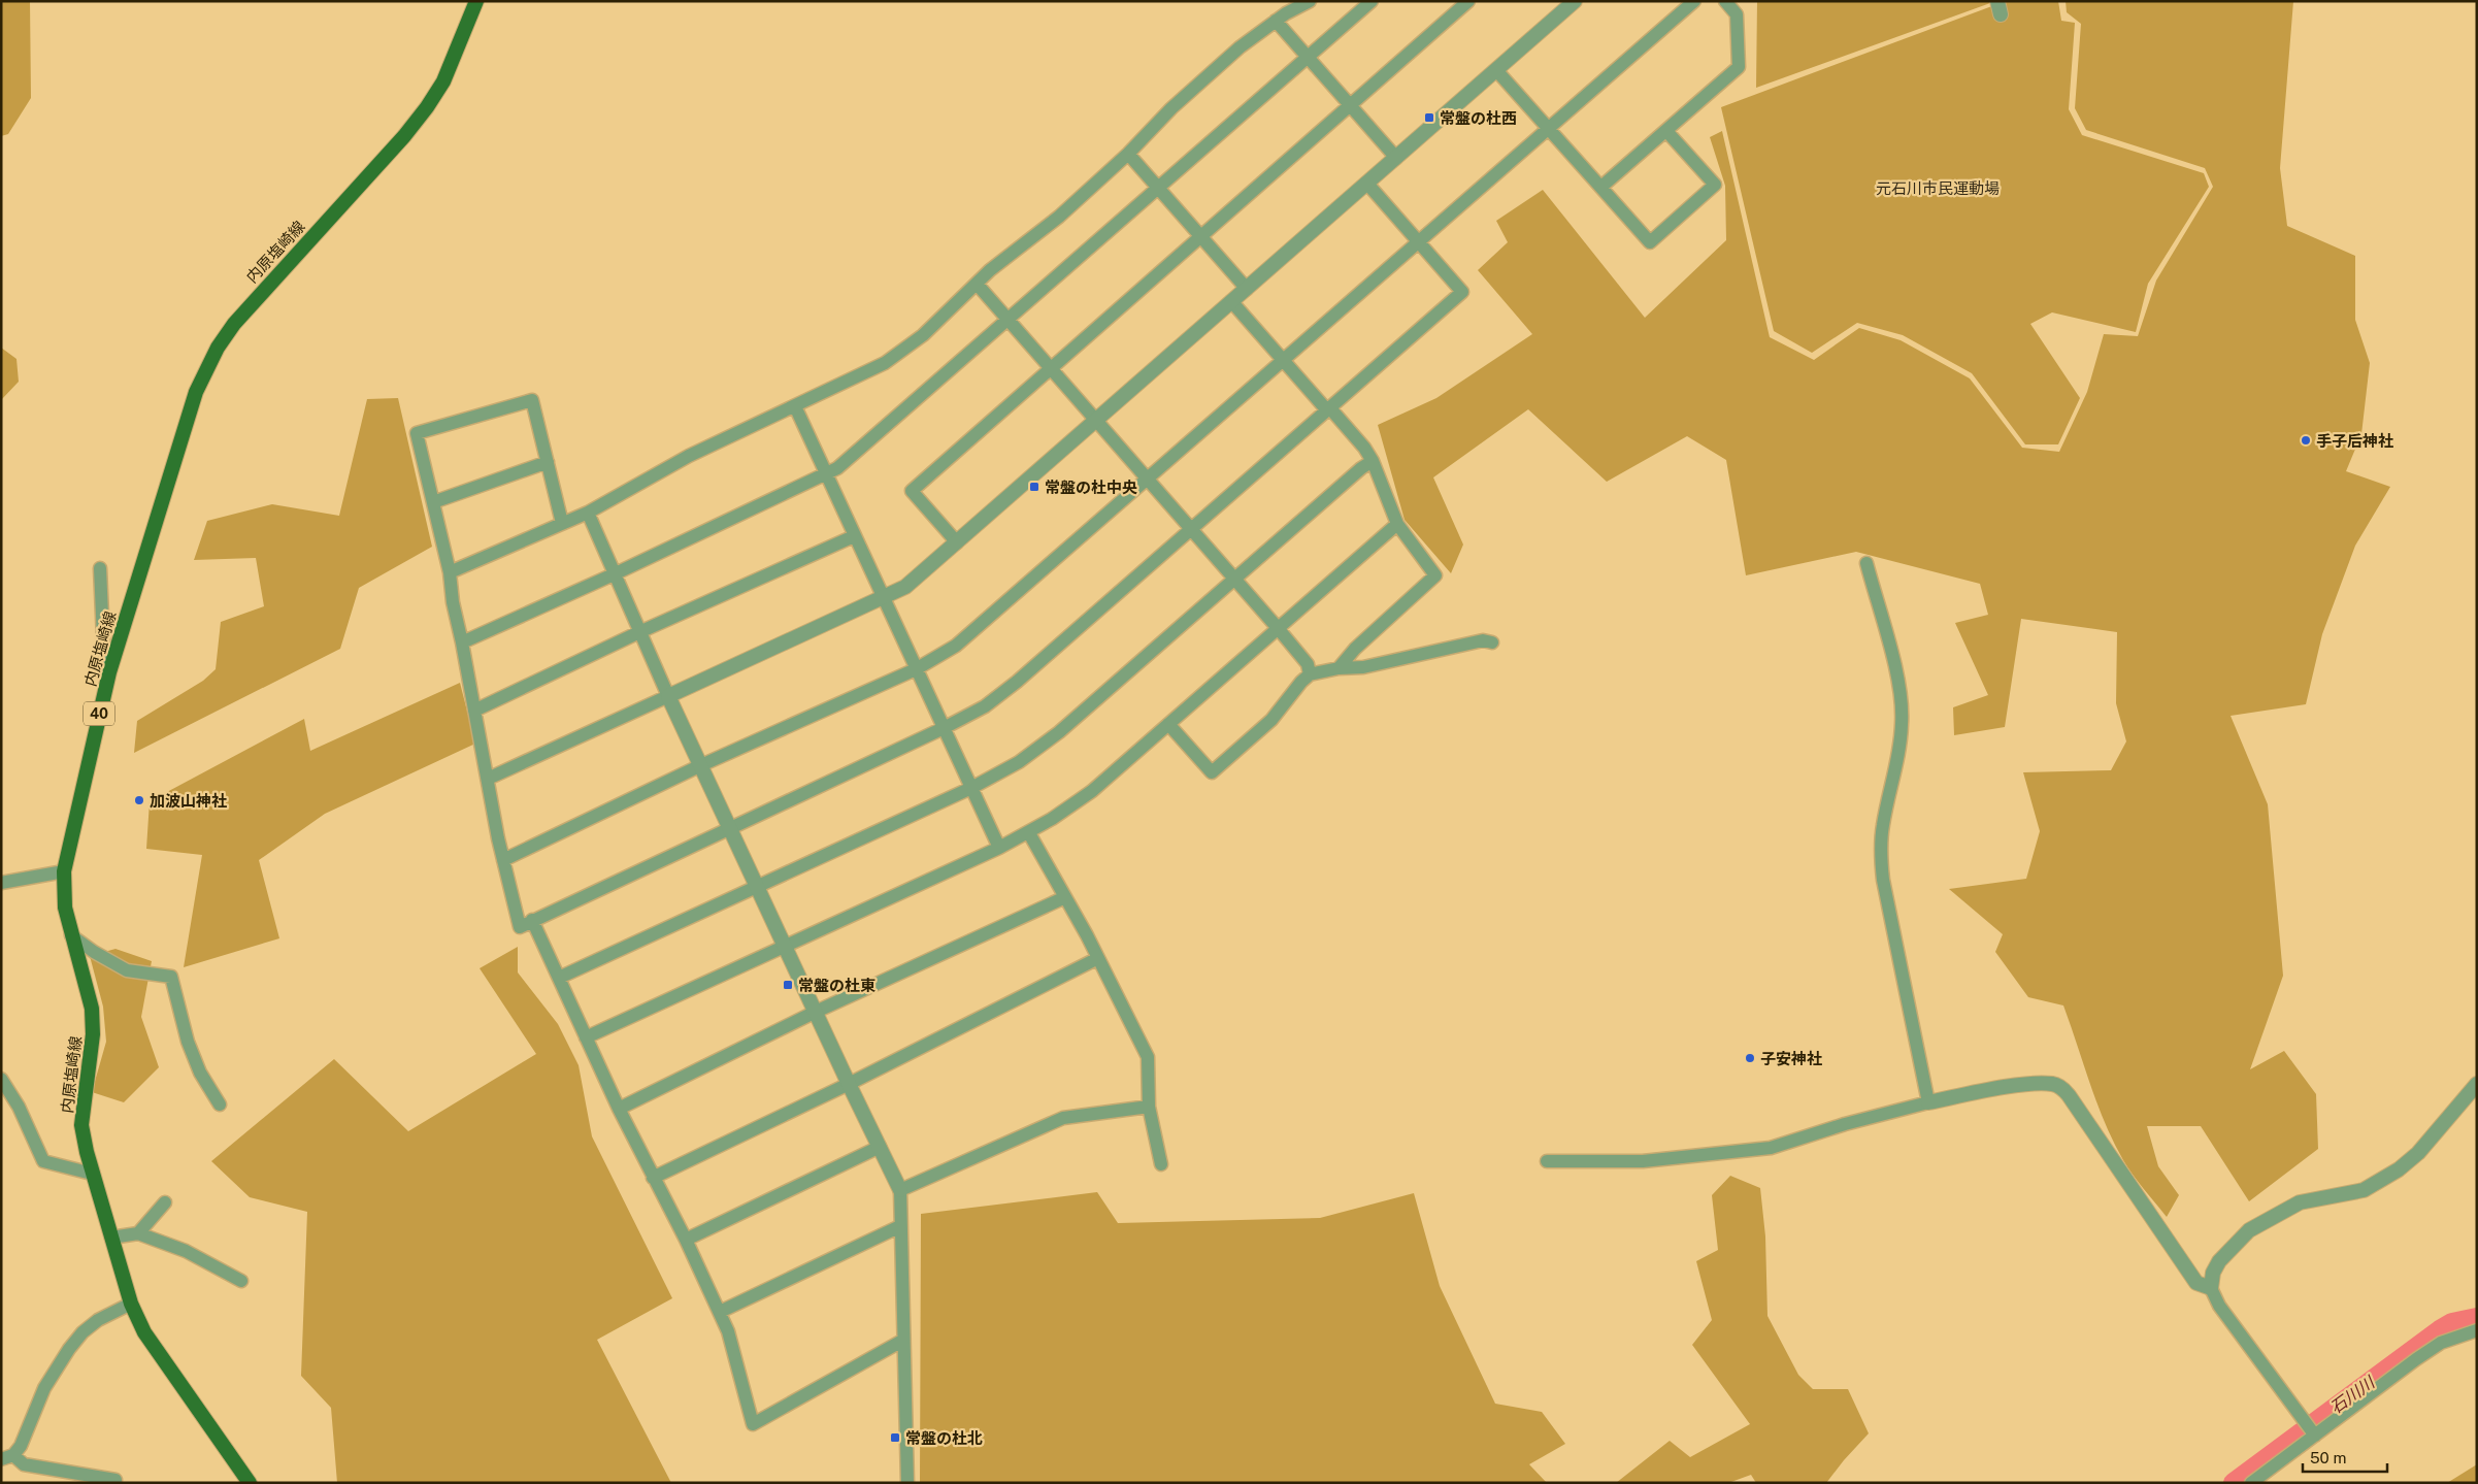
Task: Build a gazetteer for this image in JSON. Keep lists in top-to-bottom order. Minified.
{"streets":{"main road":["内原塩崎線","40"]},"water":["石川川"],"parks":["元石川市民運動場"],"places":{"transit":["常盤の杜西","常盤の杜中央","常盤の杜東","常盤の杜北"],"other":["手子后神社","加波山神社","子安神社"]},"scale_bar":"50 m"}
